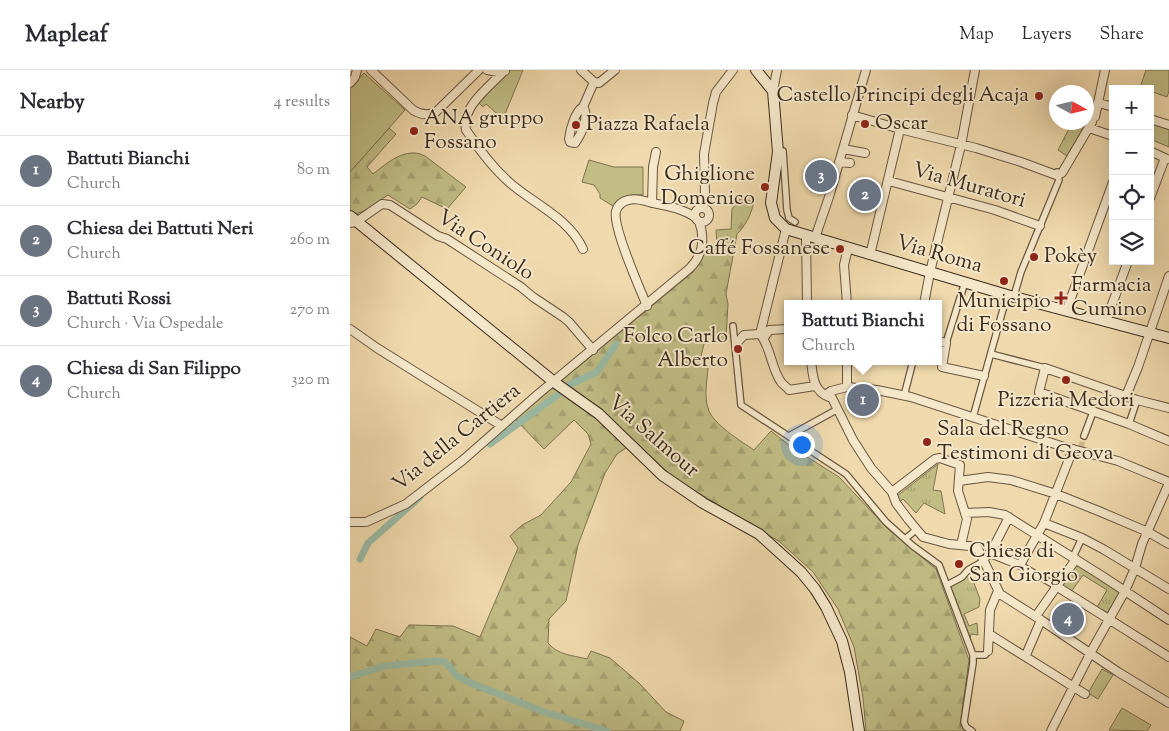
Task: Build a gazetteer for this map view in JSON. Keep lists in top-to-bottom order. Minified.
{"streets":{"main road":["Via Roma","Via Salmour"],"street":["Via Muratori","Via Coniolo","Via della Cartiera"]},"crossings":[["Via Coniolo","Via Salmour"],["Via Coniolo","Via della Cartiera"],["Via Salmour","Via della Cartiera"]],"places":{"other":["Castello Principi degli Acaja","Oscar","Piazza Rafaela","ANA gruppo Fossano","Ghiglione Domenico","Caffé Fossanese","Pokèy","Municipio di Fossano","Folco Carlo Alberto","Pizzeria Medori","Sala del Regno Testimoni di Geova","Chiesa di San Giorgio"],"health":["Farmacia Cumino"]},"north":"right","page":{"header":"Mapleaf","nav":["Map","Layers","Share"],"heading":["Nearby","4 results"],"map_buttons":["+","−"],"list":[{"mark":"1","name":"Battuti Bianchi","note":"Church","value":"80 m"},{"mark":"2","name":"Chiesa dei Battuti Neri","note":"Church","value":"260 m"},{"mark":"3","name":"Battuti Rossi","note":"Church · Via Ospedale","value":"270 m"},{"mark":"4","name":"Chiesa di San Filippo","note":"Church","value":"320 m"}],"pins":["3","2","1","4"],"popup":["Battuti Bianchi","Church"]}}
